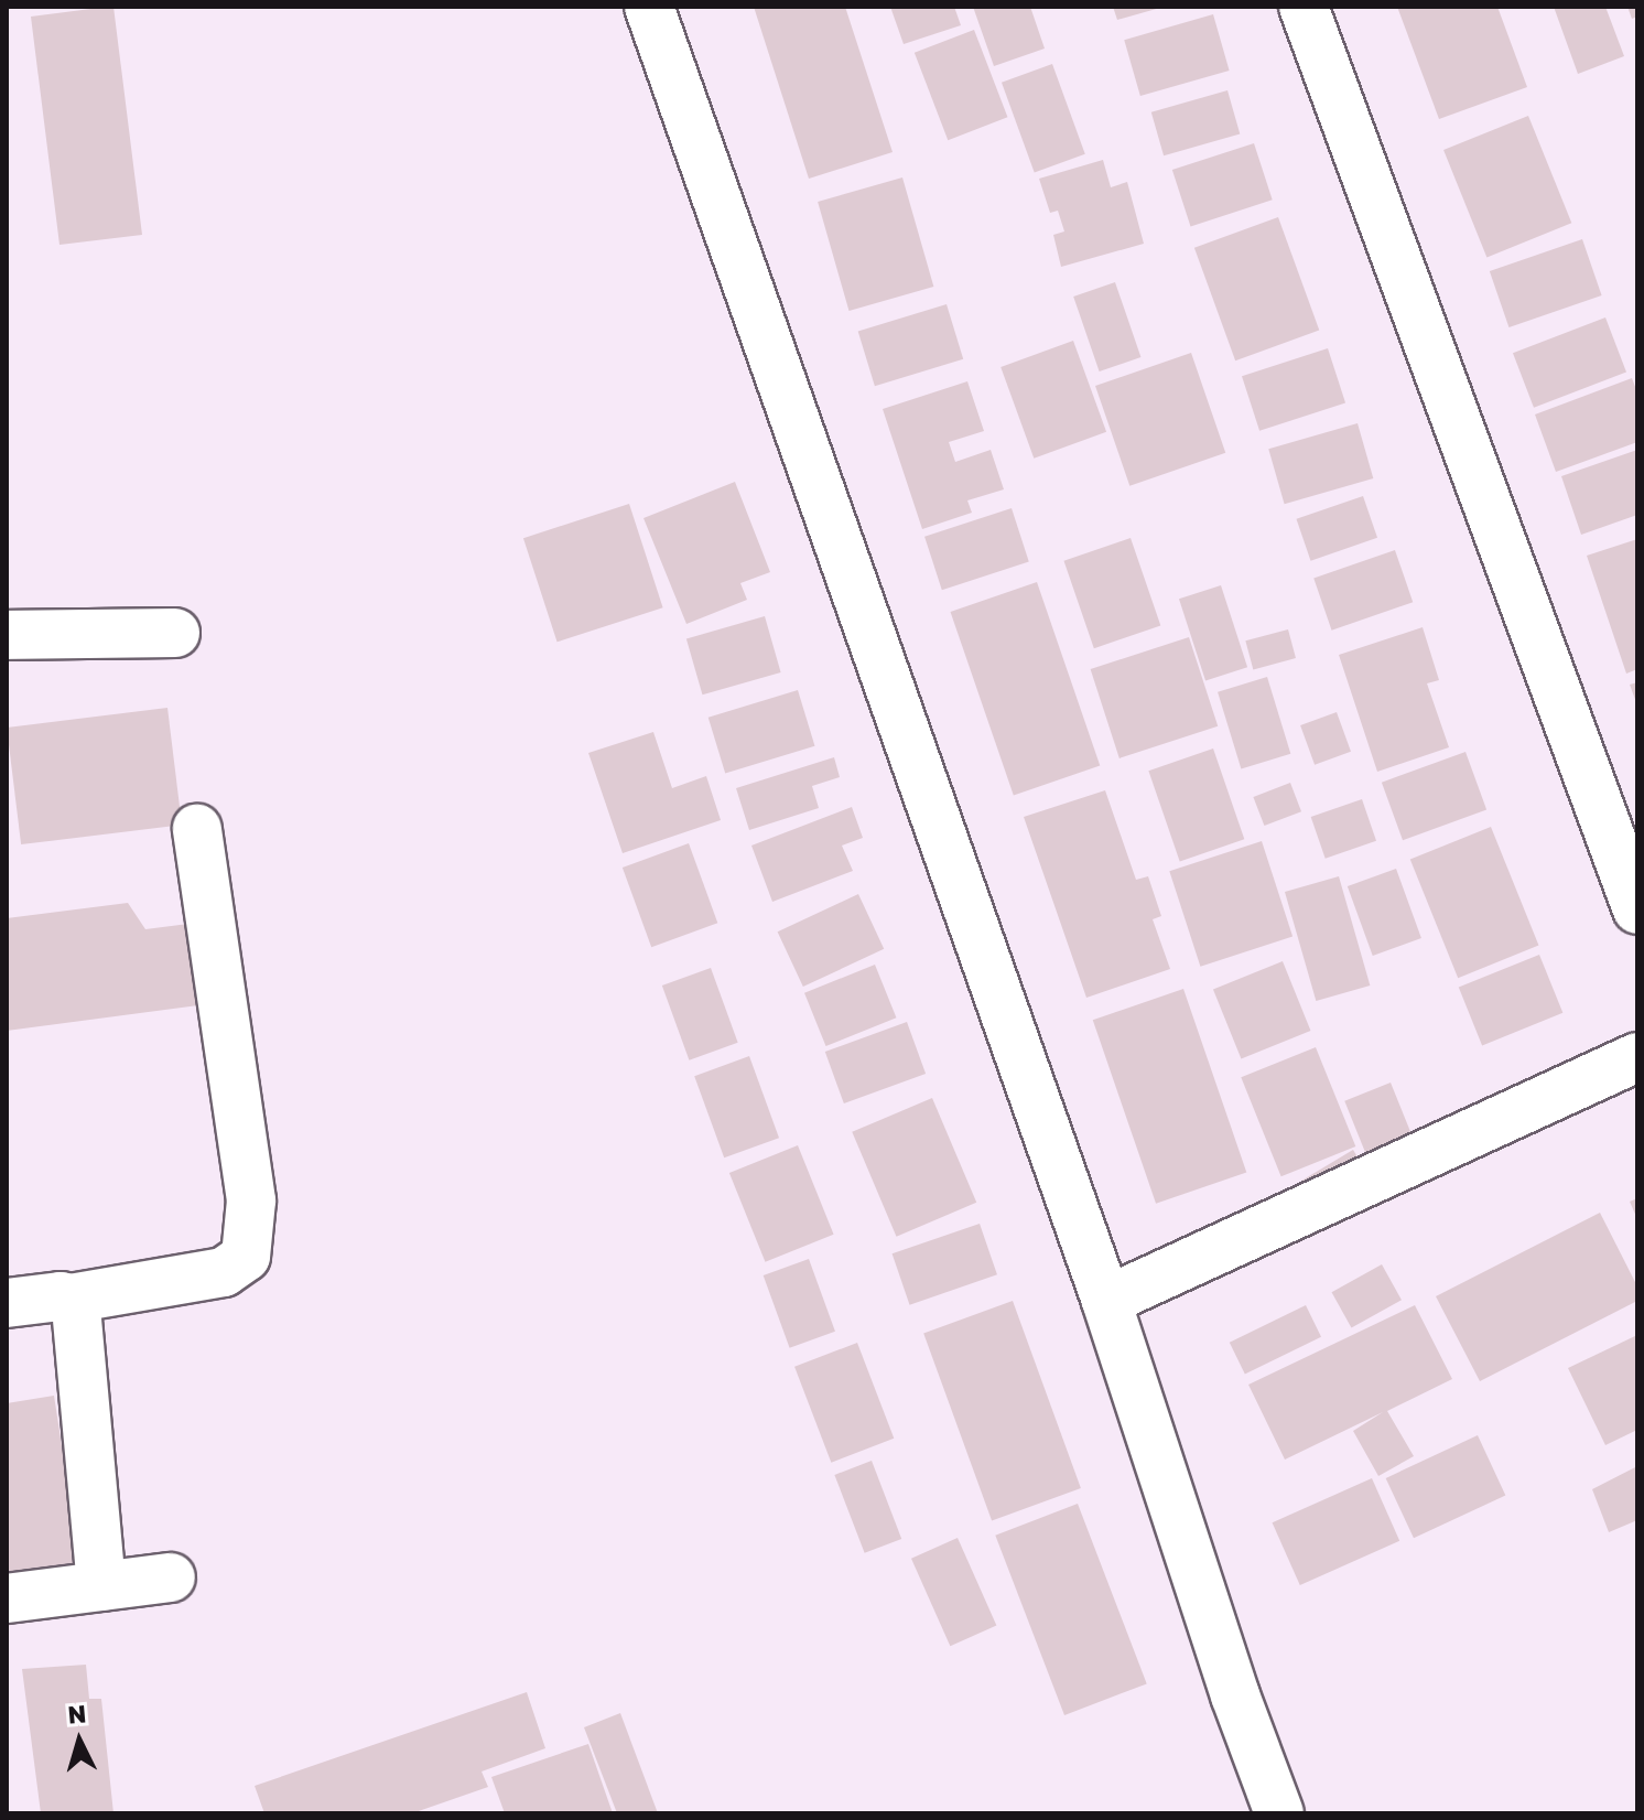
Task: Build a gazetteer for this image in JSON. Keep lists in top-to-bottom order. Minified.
{"north":"top"}
